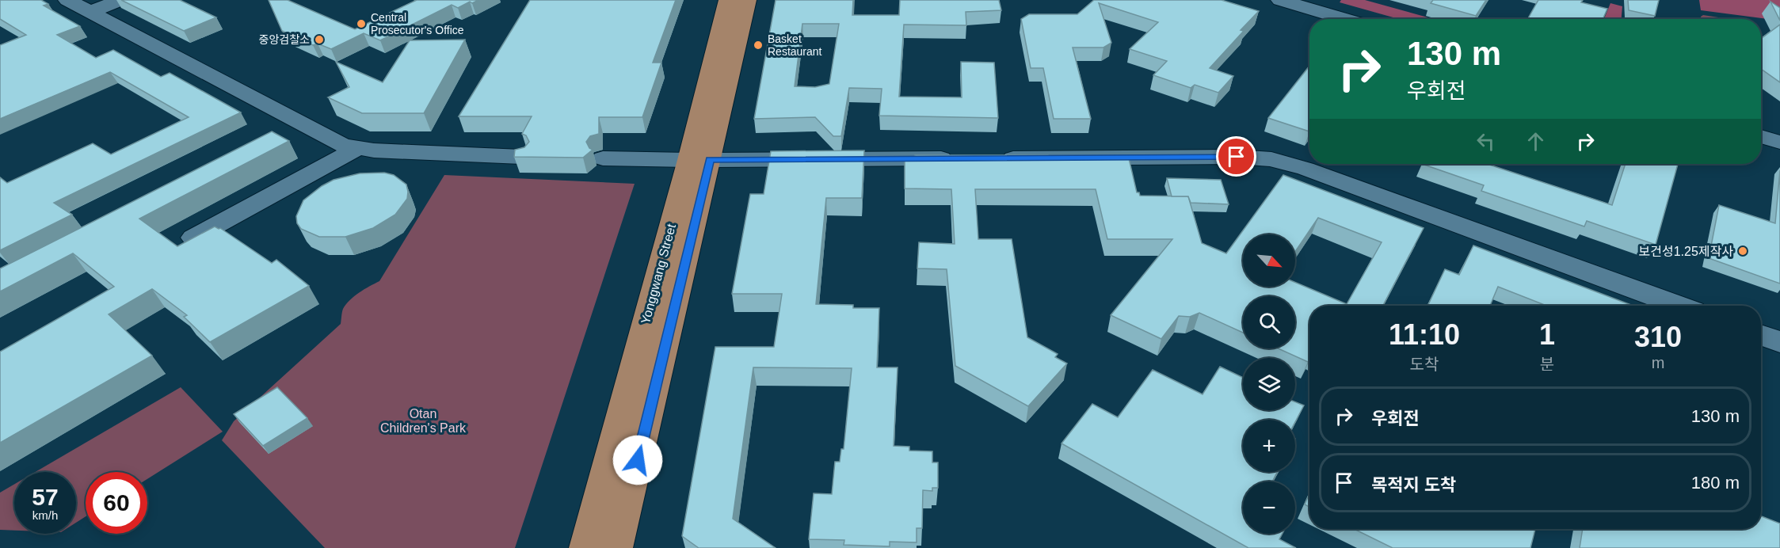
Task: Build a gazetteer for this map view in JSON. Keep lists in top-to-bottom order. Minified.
{"streets":{"main road":["Yonggwang Street"]},"parks":["Otan Children's Park"],"places":["Central Prosecutor's Office","중앙검찰소","Basket Restaurant","보건성1.25제작사"],"north":"bottom right","page":{"turn":["130 m","우회전"],"map_buttons":["+","−"],"eta":["11:10","도착","1","분","310","m"],"list":[{"name":"우회전","value":"130 m"},{"name":"목적지 도착","value":"180 m"}],"speed":"57 km/h","limit":"60"}}
